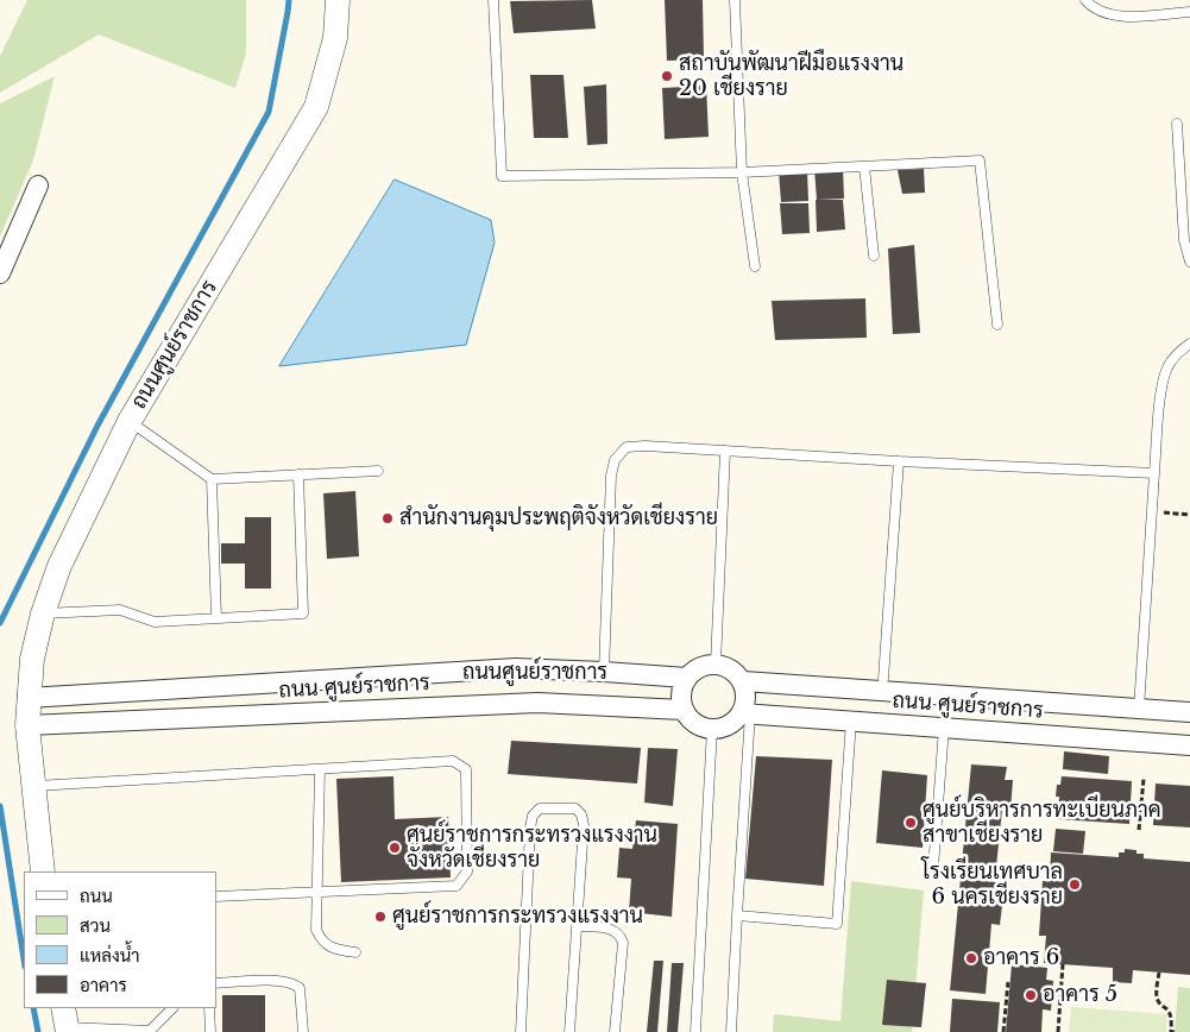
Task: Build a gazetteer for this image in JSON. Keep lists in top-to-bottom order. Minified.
{"streets":{"street":["ถนนศูนย์ราชการ","ถนน ศูนย์ราชการ"]},"crossings":[["ถนนศูนย์ราชการ","ถนน ศูนย์ราชการ"]],"places":["สถาบันพัฒนาฝีมือแรงงาน 20 เชียงราย","สำนักงานคุมประพฤติจังหวัดเชียงราย","ศูนย์บริหารการทะเบียนภาค สาขาเชียงราย","ศูนย์ราชการกระทรวงแรงงาน จังหวัดเชียงราย","โรงเรียนเทศบาล 6 นครเชียงราย","ศูนย์ราชการกระทรวงแรงงาน","อาคาร 6","อาคาร 5"],"legend":["ถนน","สวน","แหล่งน้ำ","อาคาร"]}
